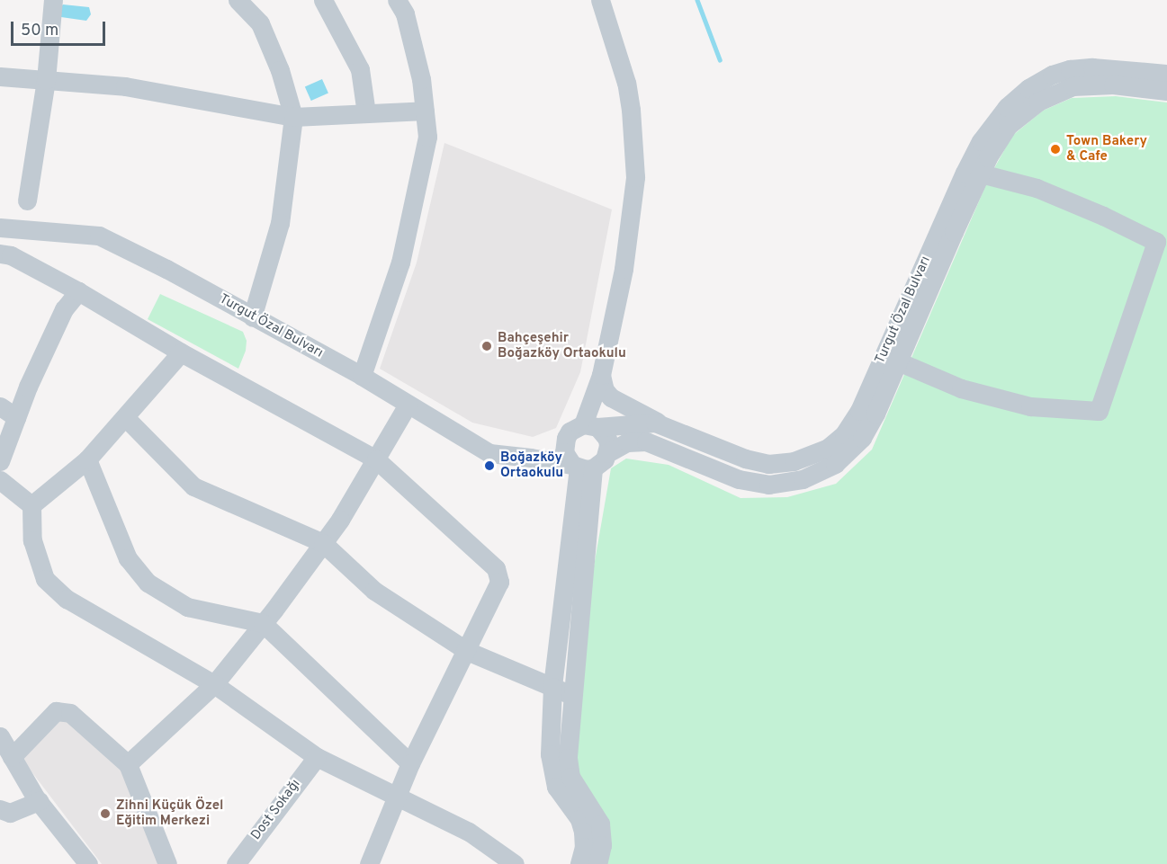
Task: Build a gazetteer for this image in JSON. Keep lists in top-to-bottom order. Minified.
{"streets":{"street":["Turgut Özal Bulvarı","Dost Sokağı"]},"places":["Town Bakery & Cafe","Bahçeşehir Boğazköy Ortaokulu","Boğazköy Ortaokulu","Zihni Küçük Özel Eğitim Merkezi"],"scale_bar":"50 m"}
